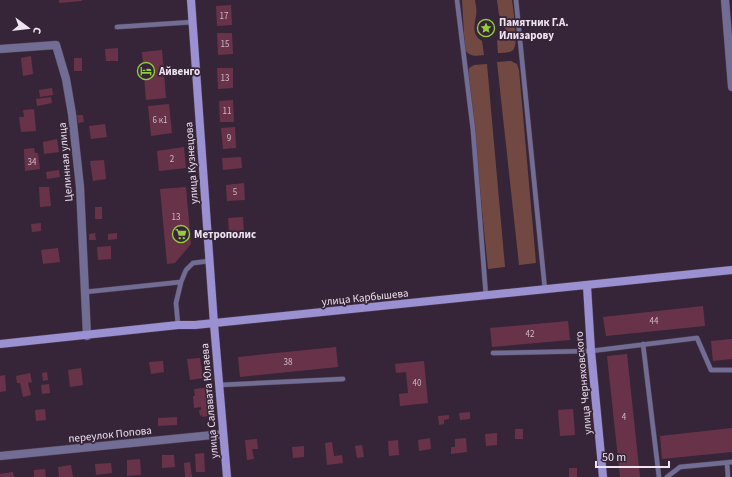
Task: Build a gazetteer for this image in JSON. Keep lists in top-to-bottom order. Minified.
{"streets":{"main road":["улица Кузнецова","улица Карбышева","улица Черняховского","улица Салавата Юлаева"],"street":["Целинная улица","переулок Попова"]},"crossings":[["Целинная улица","улица Карбышева"],["улица Кузнецова","улица Карбышева"],["улица Кузнецова","улица Салавата Юлаева"],["улица Карбышева","улица Черняховского"],["улица Карбышева","улица Салавата Юлаева"],["улица Салавата Юлаева","переулок Попова"]],"places":{"place":["Памятник Г.А. Илизарову"],"hotel":["Айвенго"],"supermarket":["Метрополис"]},"house_numbers":["17","15","13","11","6 к1","9","2","34","5","13","44","42","38","40","4"],"scale_bar":"50 m","north":"right"}
